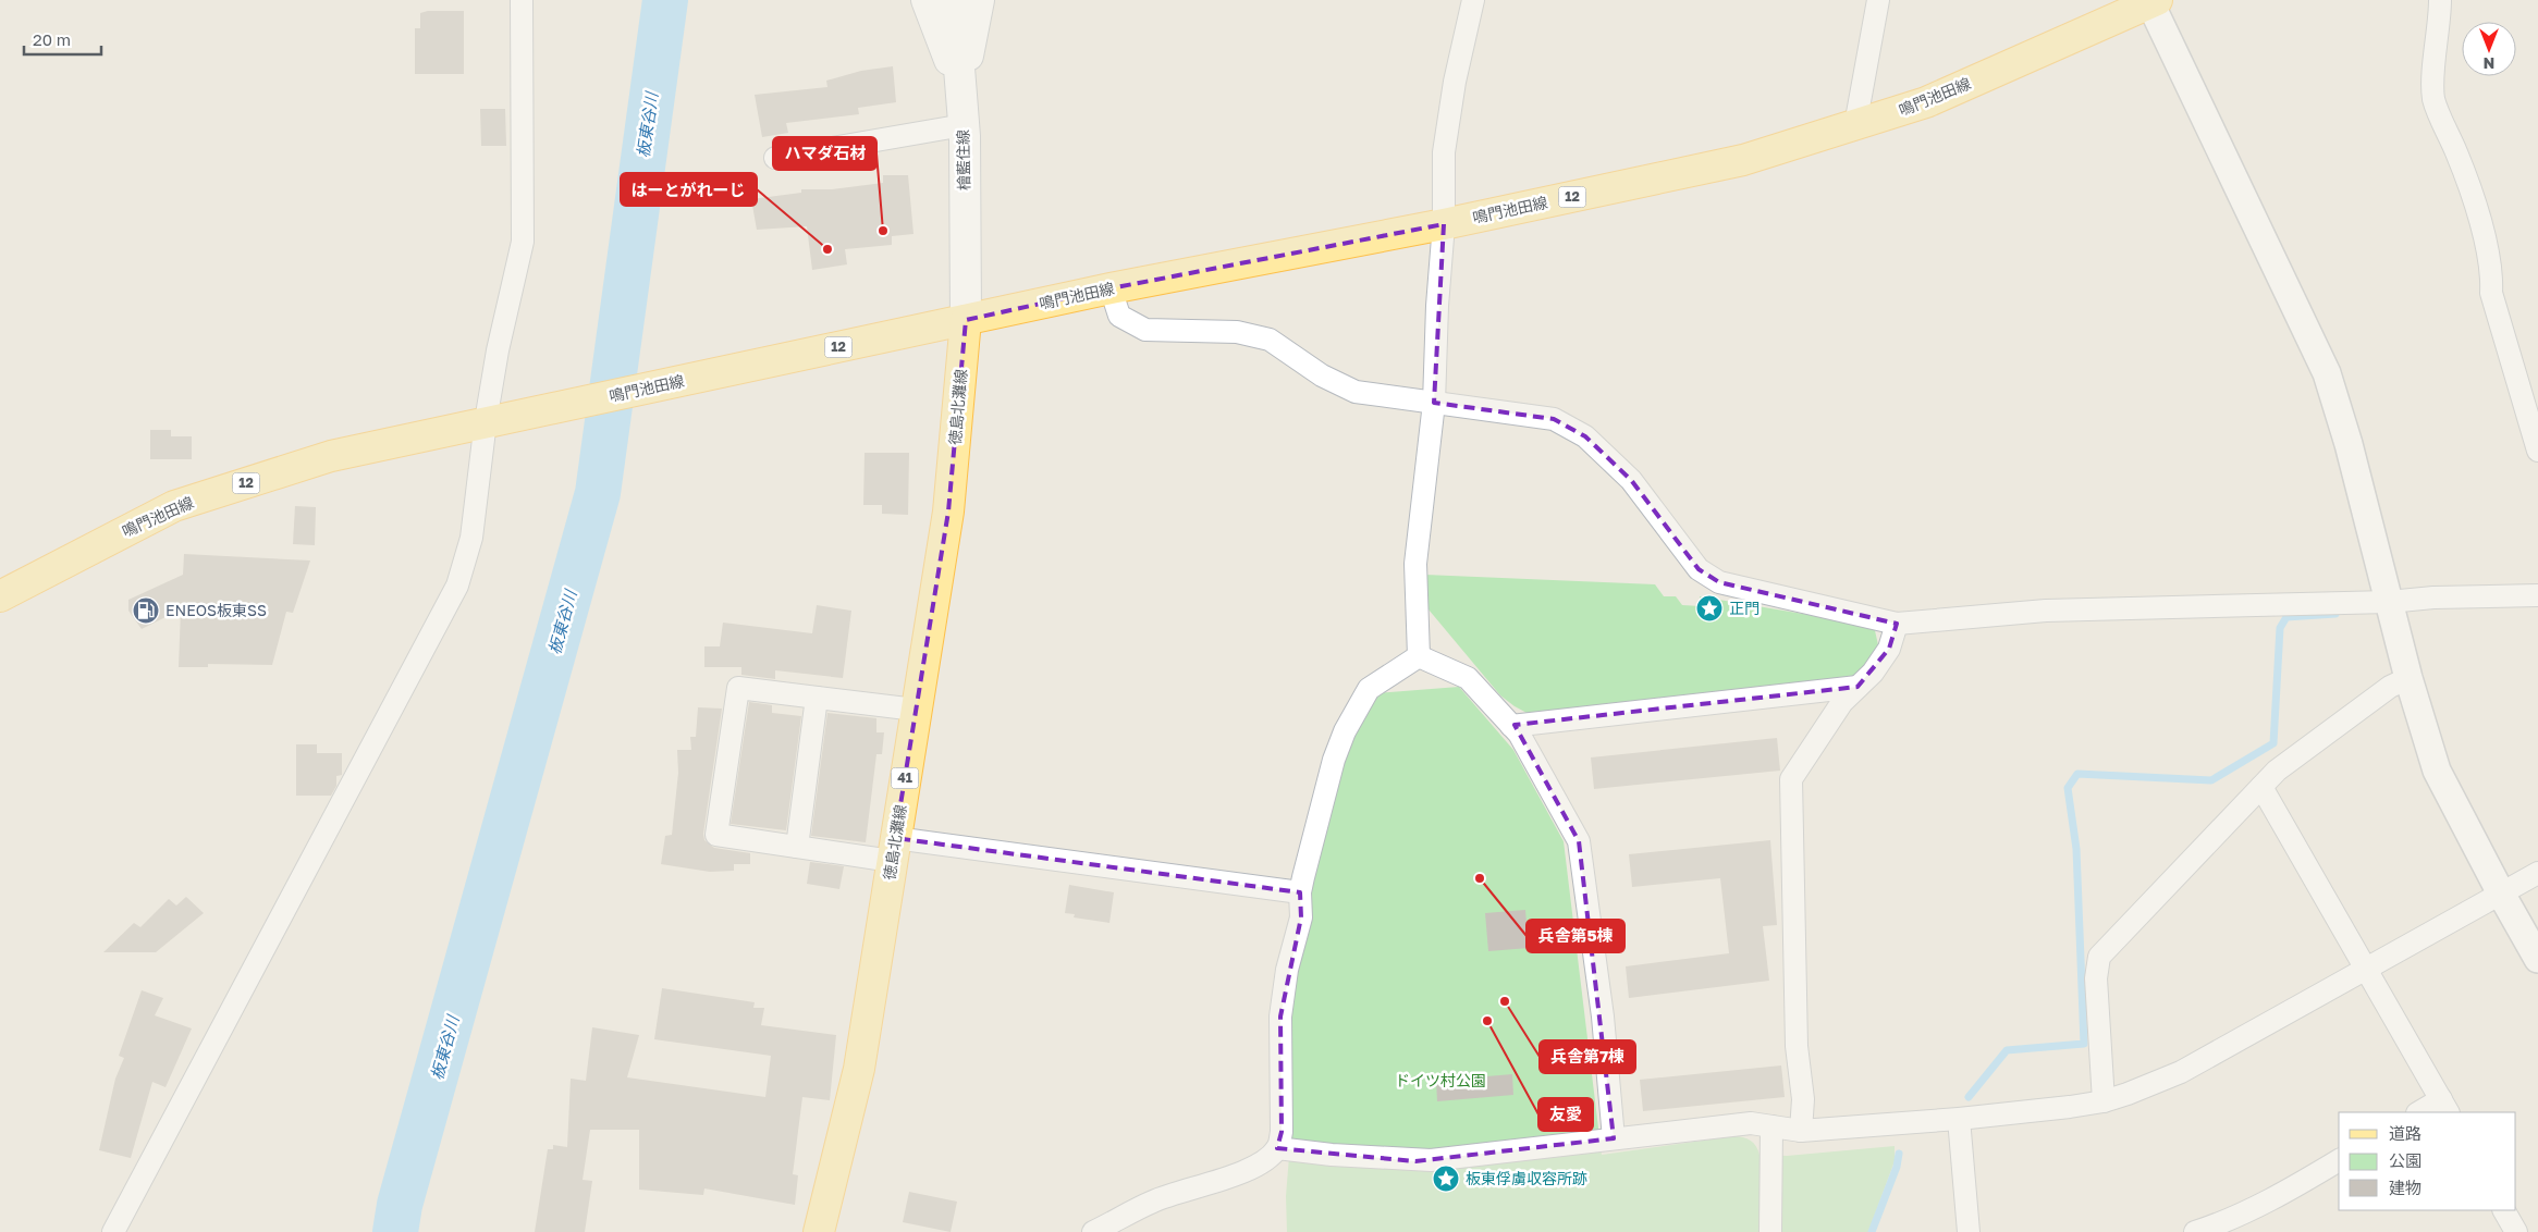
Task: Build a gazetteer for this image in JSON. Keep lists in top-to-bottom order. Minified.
{"streets":{"main road":["鳴門池田線","檜藍住線","12","徳島北灘線","41"]},"crossings":[["鳴門池田線","檜藍住線"],["鳴門池田線","徳島北灘線"],["檜藍住線","徳島北灘線"]],"water":["板東谷川"],"parks":["ドイツ村公園"],"places":{"other":["ハマダ石材","はーとがれーじ","兵舎第5棟","兵舎第7棟","友愛"],"place":["正門","板東俘虜収容所跡"],"fuel station":["ENEOS板東SS"]},"legend":["道路","公園","建物"],"scale_bar":"20 m","north":"bottom"}
